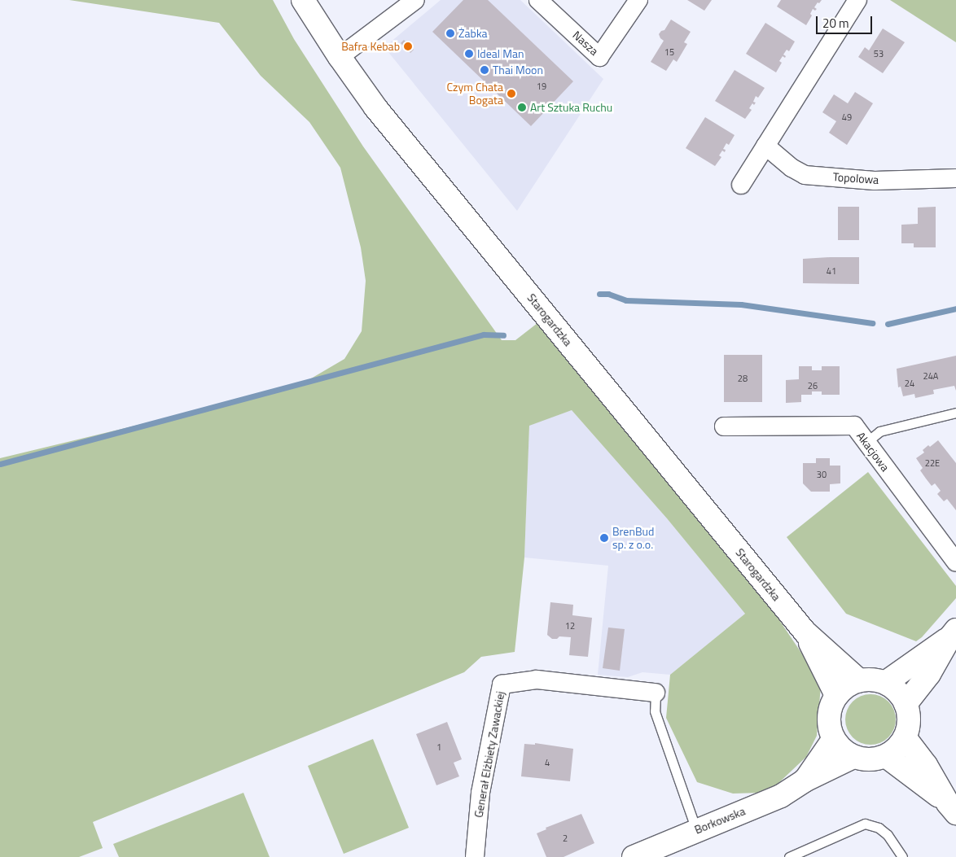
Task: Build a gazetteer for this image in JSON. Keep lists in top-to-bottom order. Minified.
{"streets":{"main road":["Starogardzka","Borkowska"],"street":["Nasza","Topolowa","Akacjowa","Generał Elżbiety Zawackiej"]},"crossings":[["Starogardzka","Borkowska"]],"places":["Żabka","Bafra Kebab","Ideal Man","Thai Moon","Czym Chata Bogata","Art Sztuka Ruchu","BrenBud sp. z o.o."],"house_numbers":["15","53","19","49","41","24A","28","24","26","22E","30","12","1","4","2"],"scale_bar":"20 m"}
